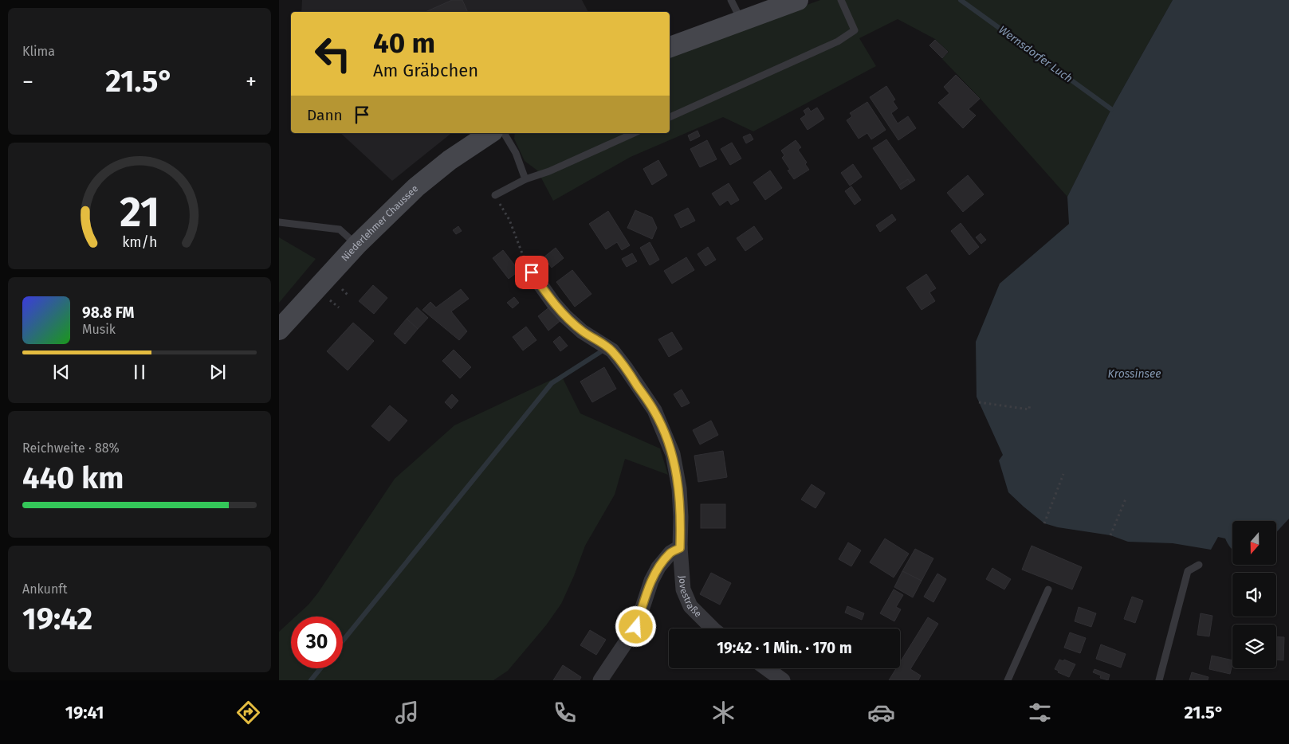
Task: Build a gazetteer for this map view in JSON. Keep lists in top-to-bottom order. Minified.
{"streets":{"main road":["Niederlehmer Chaussee"],"street":["Jovestraße"]},"water":["Wernsdorfer Luch","Krossinsee"],"north":"bottom","page":{"tile":["Klima",["Reichweite · 88%","440 km"],["Ankunft","19:42"]],"turn":["40 m","Am Gräbchen"],"heat":["−","21.5°","+"],"then":"Dann","song":["98.8 FM","Musik"],"limit":"30","trip":"19:42 · 1 Min. · 170 m","tabs":["19:41","21.5°"],"gauge":["21","km/h"]}}
